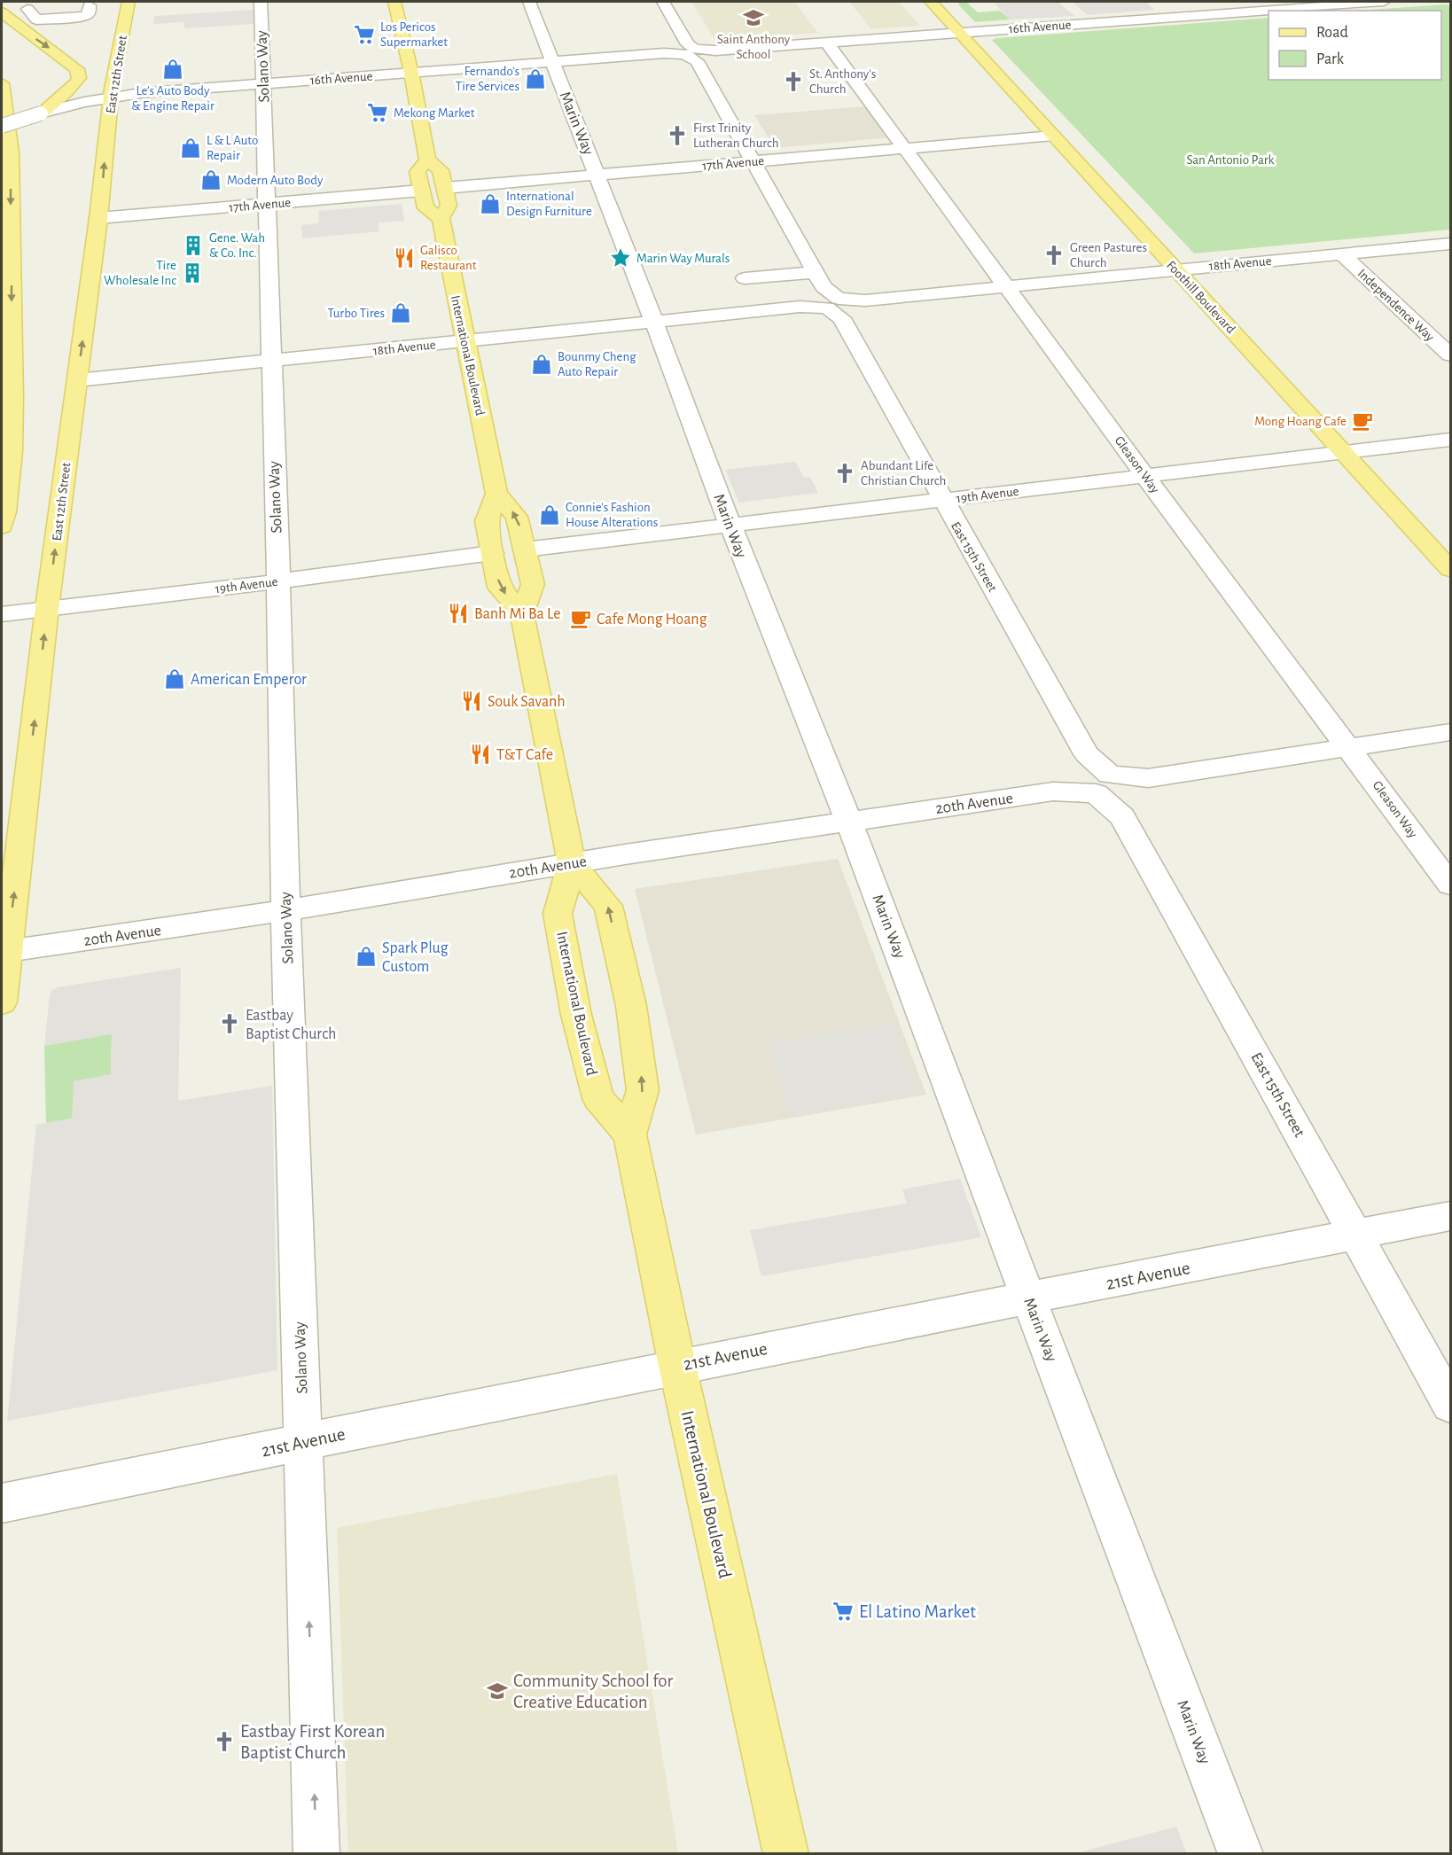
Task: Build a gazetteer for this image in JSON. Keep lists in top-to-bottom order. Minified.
{"streets":{"main road":["East 12th Street","Foothill Boulevard","International Boulevard"],"street":["16th Avenue","Solano Way","Marin Way","17th Avenue","18th Avenue","Independence Way","Gleason Way","19th Avenue","East 15th Street","20th Avenue","21st Avenue"]},"crossings":[["16th Avenue","Solano Way"],["16th Avenue","East 12th Street"],["16th Avenue","Marin Way"],["16th Avenue","Foothill Boulevard"],["16th Avenue","International Boulevard"],["16th Avenue","Gleason Way"],["16th Avenue","East 15th Street"],["Solano Way","17th Avenue"],["Solano Way","18th Avenue"],["Solano Way","19th Avenue"],["Solano Way","20th Avenue"],["Solano Way","21st Avenue"],["East 12th Street","17th Avenue"],["East 12th Street","18th Avenue"],["East 12th Street","19th Avenue"],["East 12th Street","20th Avenue"],["Marin Way","17th Avenue"],["Marin Way","18th Avenue"],["Marin Way","19th Avenue"],["Marin Way","20th Avenue"],["Marin Way","21st Avenue"],["17th Avenue","Foothill Boulevard"],["17th Avenue","International Boulevard"],["17th Avenue","Gleason Way"],["17th Avenue","East 15th Street"],["18th Avenue","Foothill Boulevard"],["18th Avenue","Independence Way"],["18th Avenue","International Boulevard"],["18th Avenue","Gleason Way"],["18th Avenue","East 15th Street"],["Foothill Boulevard","19th Avenue"],["International Boulevard","19th Avenue"],["International Boulevard","20th Avenue"],["International Boulevard","21st Avenue"],["Gleason Way","19th Avenue"],["Gleason Way","20th Avenue"],["19th Avenue","East 15th Street"],["East 15th Street","20th Avenue"],["East 15th Street","21st Avenue"]],"parks":["San Antonio Park"],"places":{"school or university":["Saint Anthony School","Community School for Creative Education"],"supermarket":["Los Pericos Supermarket","Mekong Market","El Latino Market"],"shop":["Le’s Auto Body & Engine Repair","Fernando's Tire Services","L & L Auto Repair","Modern Auto Body","International Design Furniture","Turbo Tires","Bounmy Cheng Auto Repair","Connie's Fashion House Alterations","American Emperor","Spark Plug Custom"],"church":["St. Anthony's Church","First Trinity Lutheran Church","Green Pastures Church","Abundant Life Christian Church","Eastbay Baptist Church","Eastbay First Korean Baptist Church"],"building":["Gene. Wah & Co. Inc.","Tire Wholesale Inc"],"restaurant":["Galisco Restaurant","Banh Mi Ba Le","Souk Savanh","T&T Cafe"],"place":["Marin Way Murals"],"cafe":["Mong Hoang Cafe","Cafe Mong Hoang"]},"legend":["Road","Park"]}
